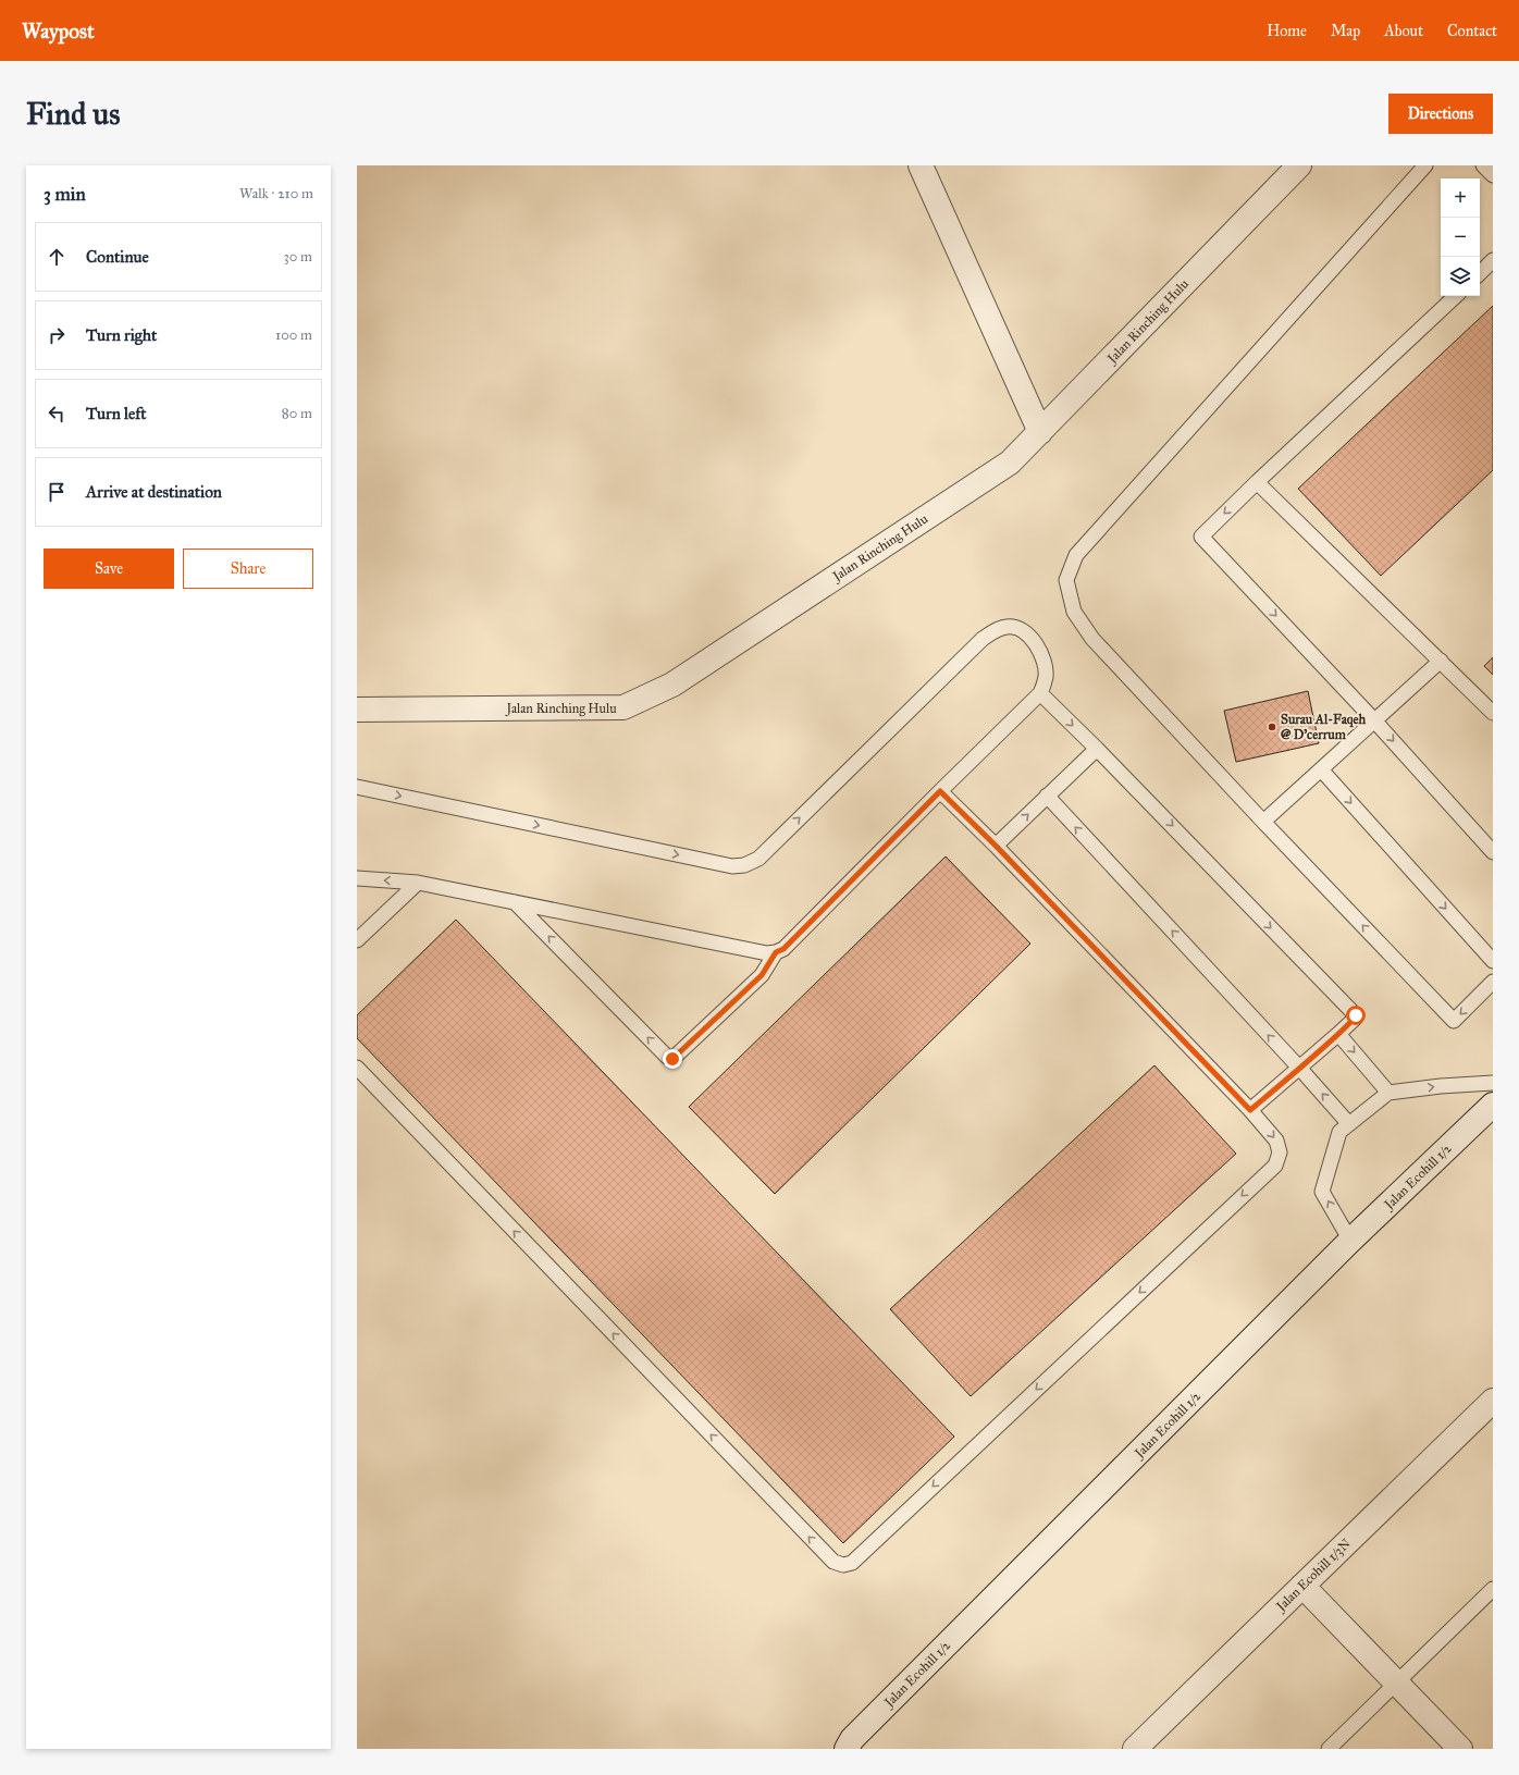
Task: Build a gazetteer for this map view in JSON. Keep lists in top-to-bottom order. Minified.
{"streets":{"street":["Jalan Rinching Hulu","Jalan Ecohill 1/2","Jalan Ecohill 1/3N"]},"places":["Surau Al-Faqeh @ D'cerrum"],"page":{"header":"Waypost","nav":["Home","Map","About","Contact"],"buttons":["Directions",["Save","Share"]],"title":"Find us","heading":["3 min","Walk · 210 m"],"map_buttons":["+","−"],"list":[["Continue","30 m"],["Turn right","100 m"],["Turn left","80 m"],"Arrive at destination"]}}
